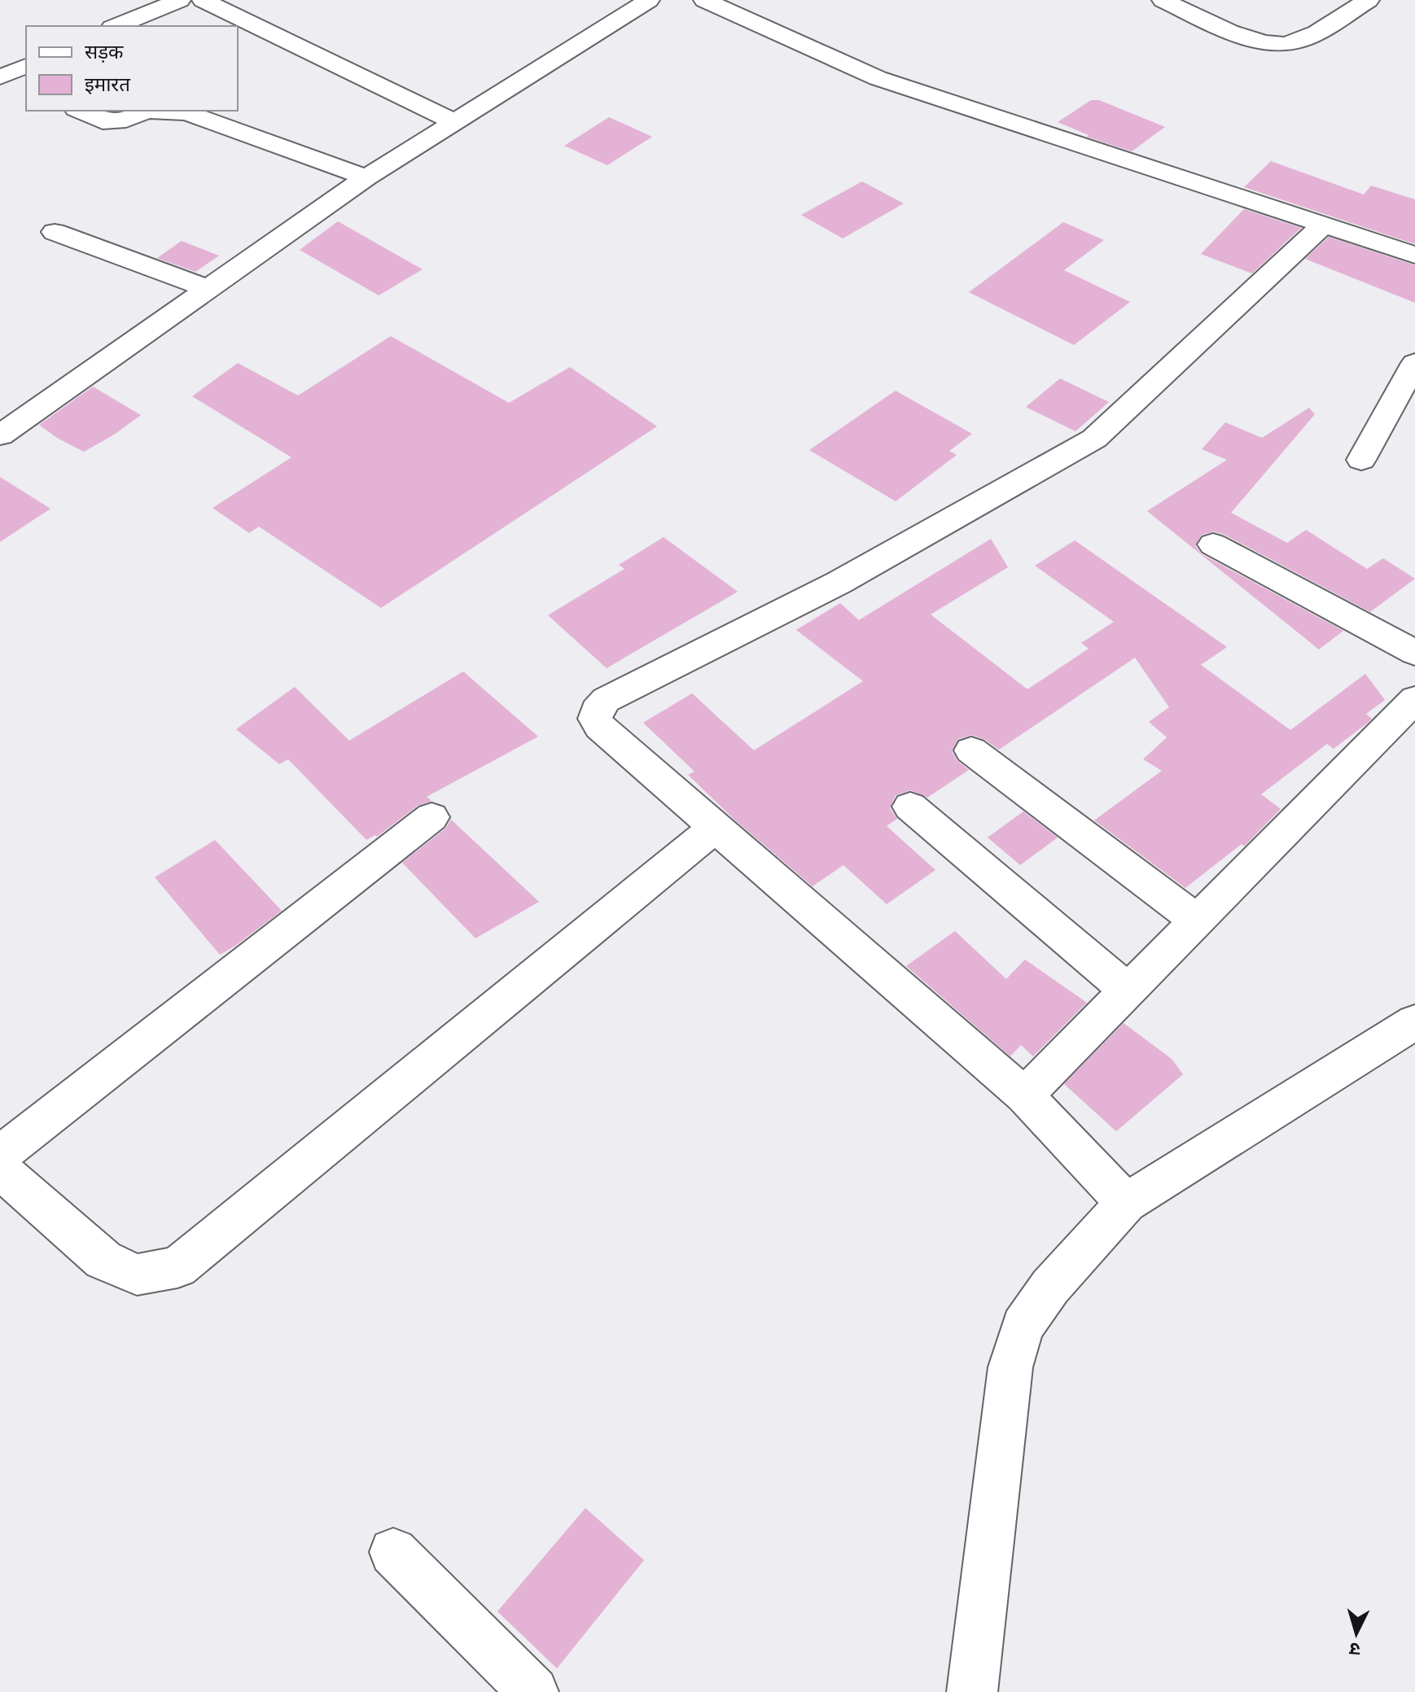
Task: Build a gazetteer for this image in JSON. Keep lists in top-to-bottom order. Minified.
{"legend":["सड़क","इमारत"],"north":"bottom"}
